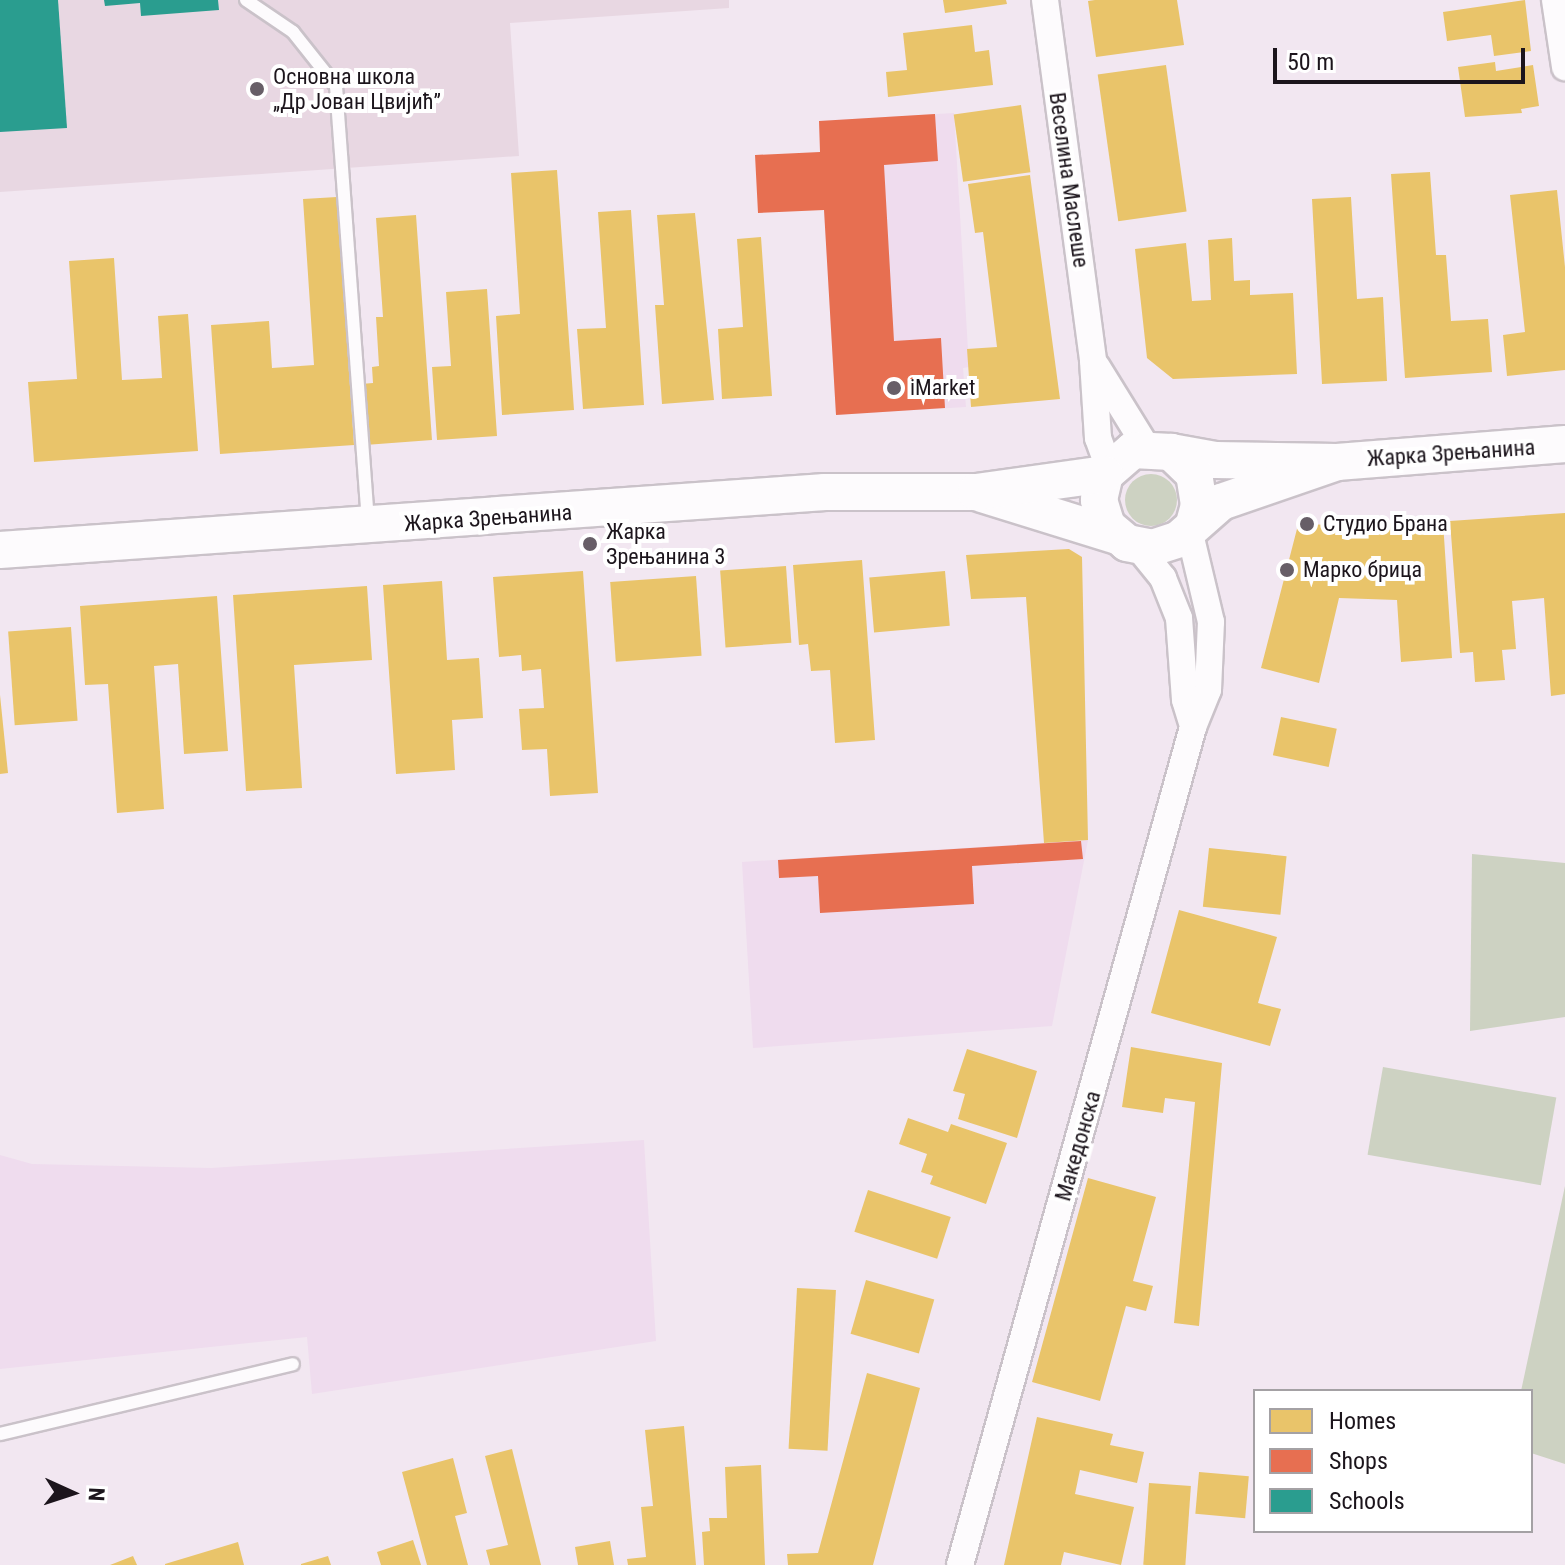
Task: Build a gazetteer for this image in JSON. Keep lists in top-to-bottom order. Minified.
{"streets":{"main road":["Жарка Зрењанина"],"street":["Веселина Маслеше","Македонска"]},"crossings":[["Веселина Маслеше","Жарка Зрењанина"],["Веселина Маслеше","Македонска"],["Жарка Зрењанина","Македонска"]],"places":["Основна школа „Др Јован Цвијић”","iMarket","Студио Брана","Жарка Зрењанина 3","Марко брица"],"legend":["Homes","Shops","Schools"],"scale_bar":"50 m","north":"right"}
